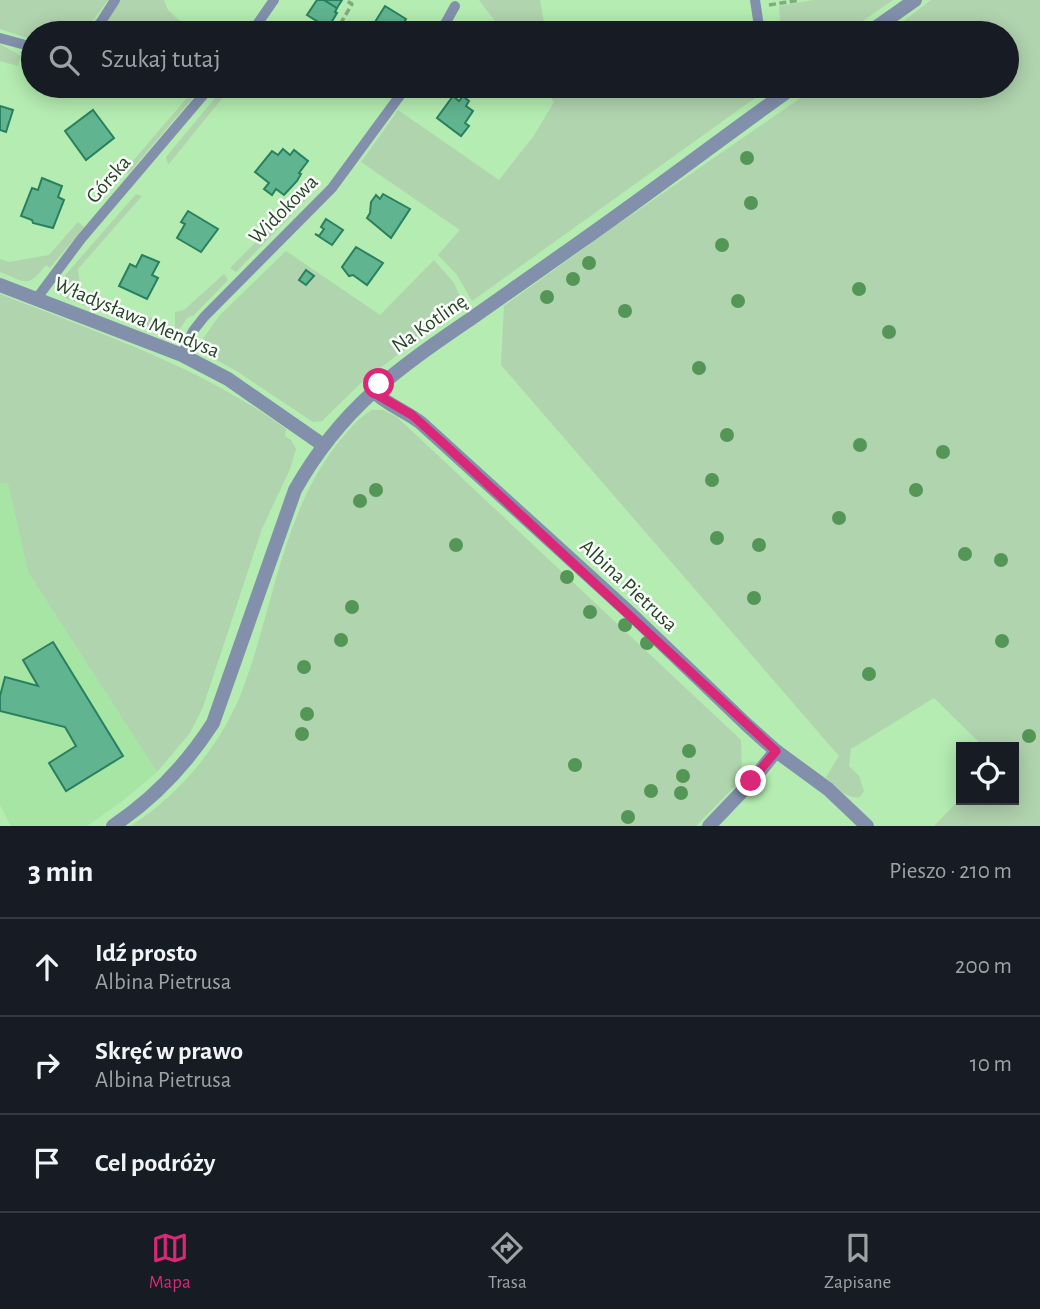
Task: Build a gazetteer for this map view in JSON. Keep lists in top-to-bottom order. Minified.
{"streets":{"street":["Władysława Mendysa","Na Kotlinę","Albina Pietrusa"],"lane":["Górska","Widokowa"]},"crossings":[["Górska","Władysława Mendysa"],["Widokowa","Władysława Mendysa"],["Władysława Mendysa","Na Kotlinę"],["Na Kotlinę","Albina Pietrusa"]],"page":{"search":"Szukaj tutaj","heading":["3 min","Pieszo · 210 m"],"list":[["Idź prosto","Albina Pietrusa","200 m"],["Skręć w prawo","Albina Pietrusa","10 m"],"Cel podróży"],"nav":["Mapa","Trasa","Zapisane"]}}
